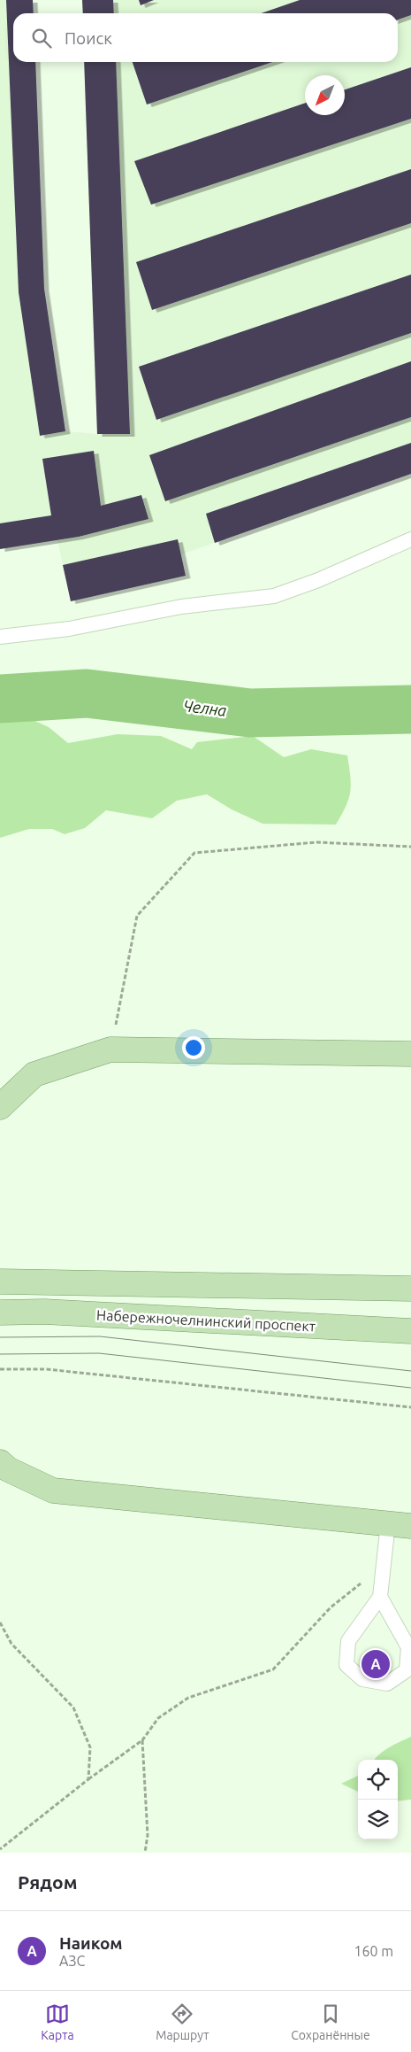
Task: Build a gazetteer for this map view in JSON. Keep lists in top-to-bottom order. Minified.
{"streets":{"main road":["Набережночелнинский проспект"]},"water":["Челна"],"north":"bottom left","page":{"search":"Поиск","pins":"A","heading":"Рядом","list":[{"mark":"A","name":"Наиком","note":"АЗС","value":"160 m"}],"nav":["Карта","Маршрут","Сохранённые"]}}
